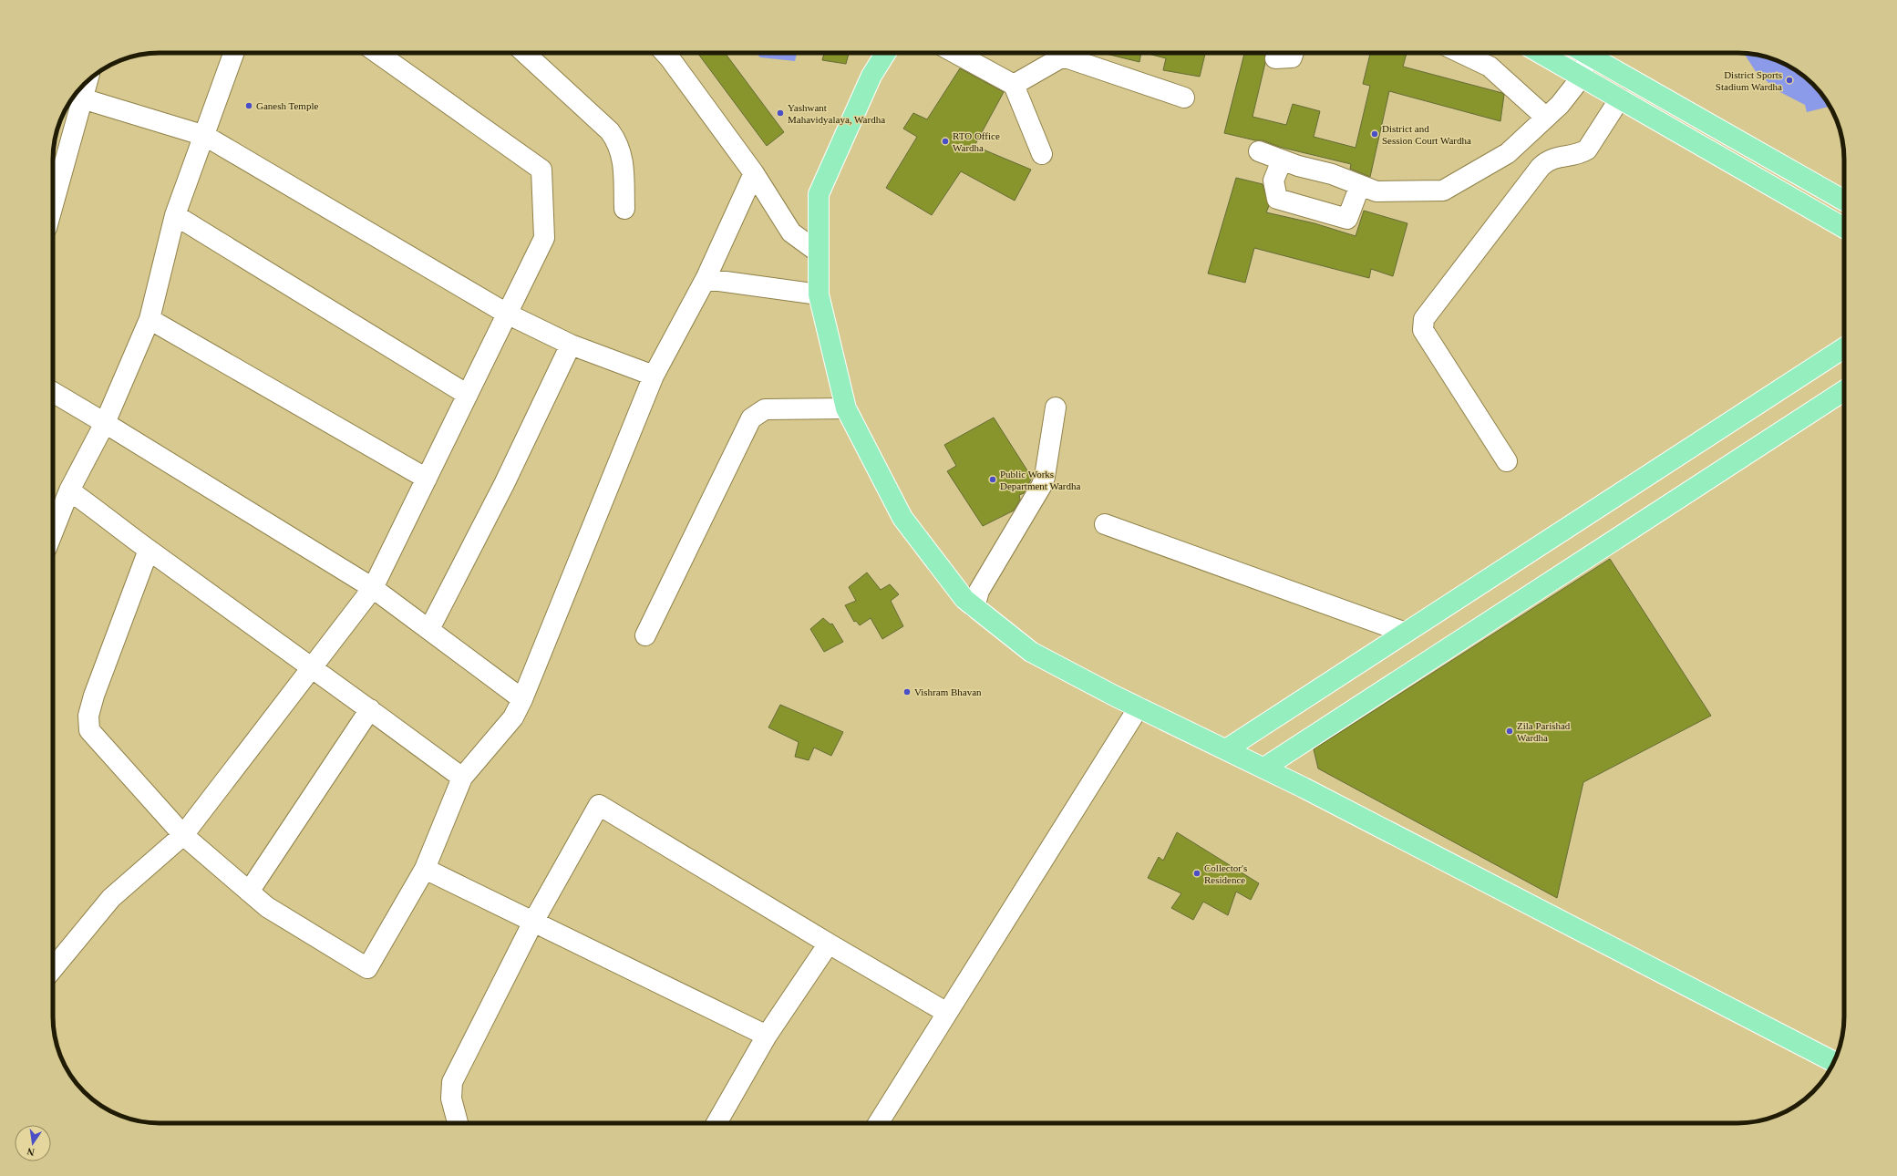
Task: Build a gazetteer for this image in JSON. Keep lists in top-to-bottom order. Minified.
{"places":["District Sports Stadium Wardha","Ganesh Temple","Yashwant Mahavidyalaya, Wardha","District and Session Court Wardha","RTO Office Wardha","Public Works Department Wardha","Vishram Bhavan","Zila Parishad Wardha","Collector's Residence"],"north":"bottom"}
